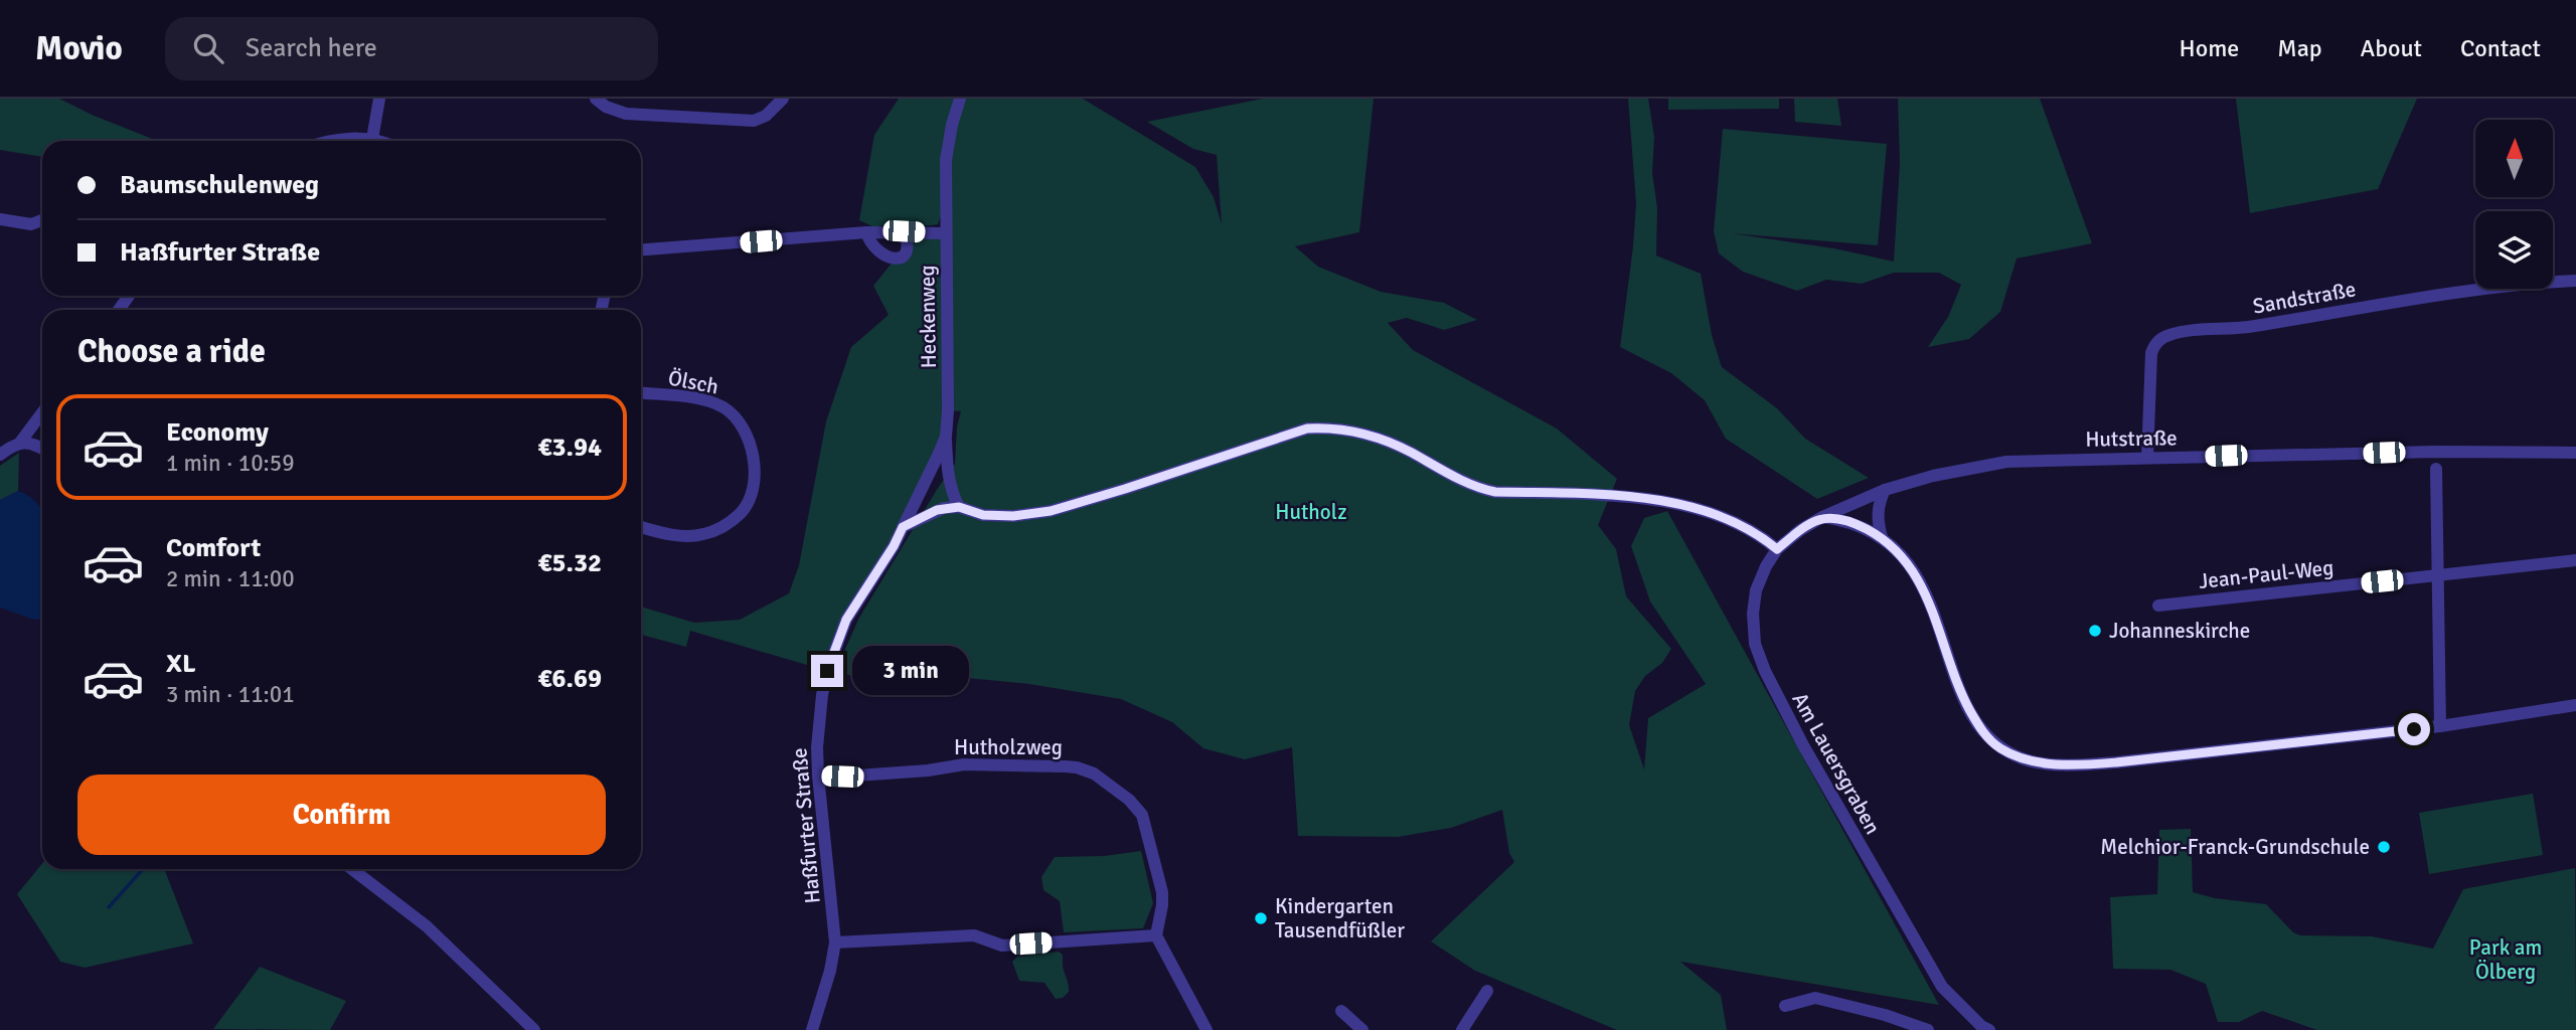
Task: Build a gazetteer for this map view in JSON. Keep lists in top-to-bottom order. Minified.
{"streets":{"street":["Sandstraße","Heckenweg","Ölsch","Hutstraße","Jean-Paul-Weg","Hutholzweg","Am Lauersgraben","Haßfurter Straße"]},"crossings":[["Sandstraße","Hutstraße"],["Heckenweg","Haßfurter Straße"],["Hutstraße","Am Lauersgraben"],["Hutholzweg","Haßfurter Straße"]],"parks":["Hutholz","Park am Ölberg"],"places":["Johanneskirche","Melchior-Franck-Grundschule","Kindergarten Tausendfüßler"],"north":"top","page":{"header":"Movio","search":"Search here","nav":["Home","Map","About","Contact"],"banner":["Baumschulenweg","Haßfurter Straße"],"heading":"Choose a ride","list":[{"name":"Economy","note":"1 min · 10:59","value":"€3.94"},{"name":"Comfort","note":"2 min · 11:00","value":"€5.32"},{"name":"XL","note":"3 min · 11:01","value":"€6.69"}],"bubble":"3 min","buttons":"Confirm"}}
